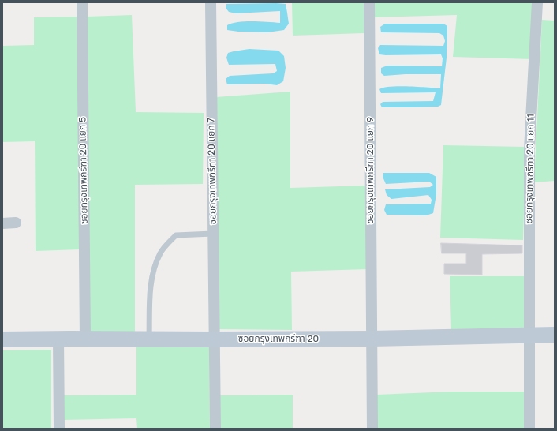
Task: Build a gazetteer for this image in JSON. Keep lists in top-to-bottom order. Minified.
{"streets":{"street":["ซอยกรุงเทพกรีฑา 20 แยก 11","ซอยกรุงเทพกรีฑา 20 แยก 5","ซอยกรุงเทพกรีฑา 20 แยก 9","ซอยกรุงเทพกรีฑา 20 แยก 7","ซอยกรุงเทพกรีฑา 20"]},"crossings":[["ซอยกรุงเทพกรีฑา 20 แยก 11","ซอยกรุงเทพกรีฑา 20"],["ซอยกรุงเทพกรีฑา 20 แยก 5","ซอยกรุงเทพกรีฑา 20"],["ซอยกรุงเทพกรีฑา 20 แยก 9","ซอยกรุงเทพกรีฑา 20"],["ซอยกรุงเทพกรีฑา 20 แยก 7","ซอยกรุงเทพกรีฑา 20"]]}
